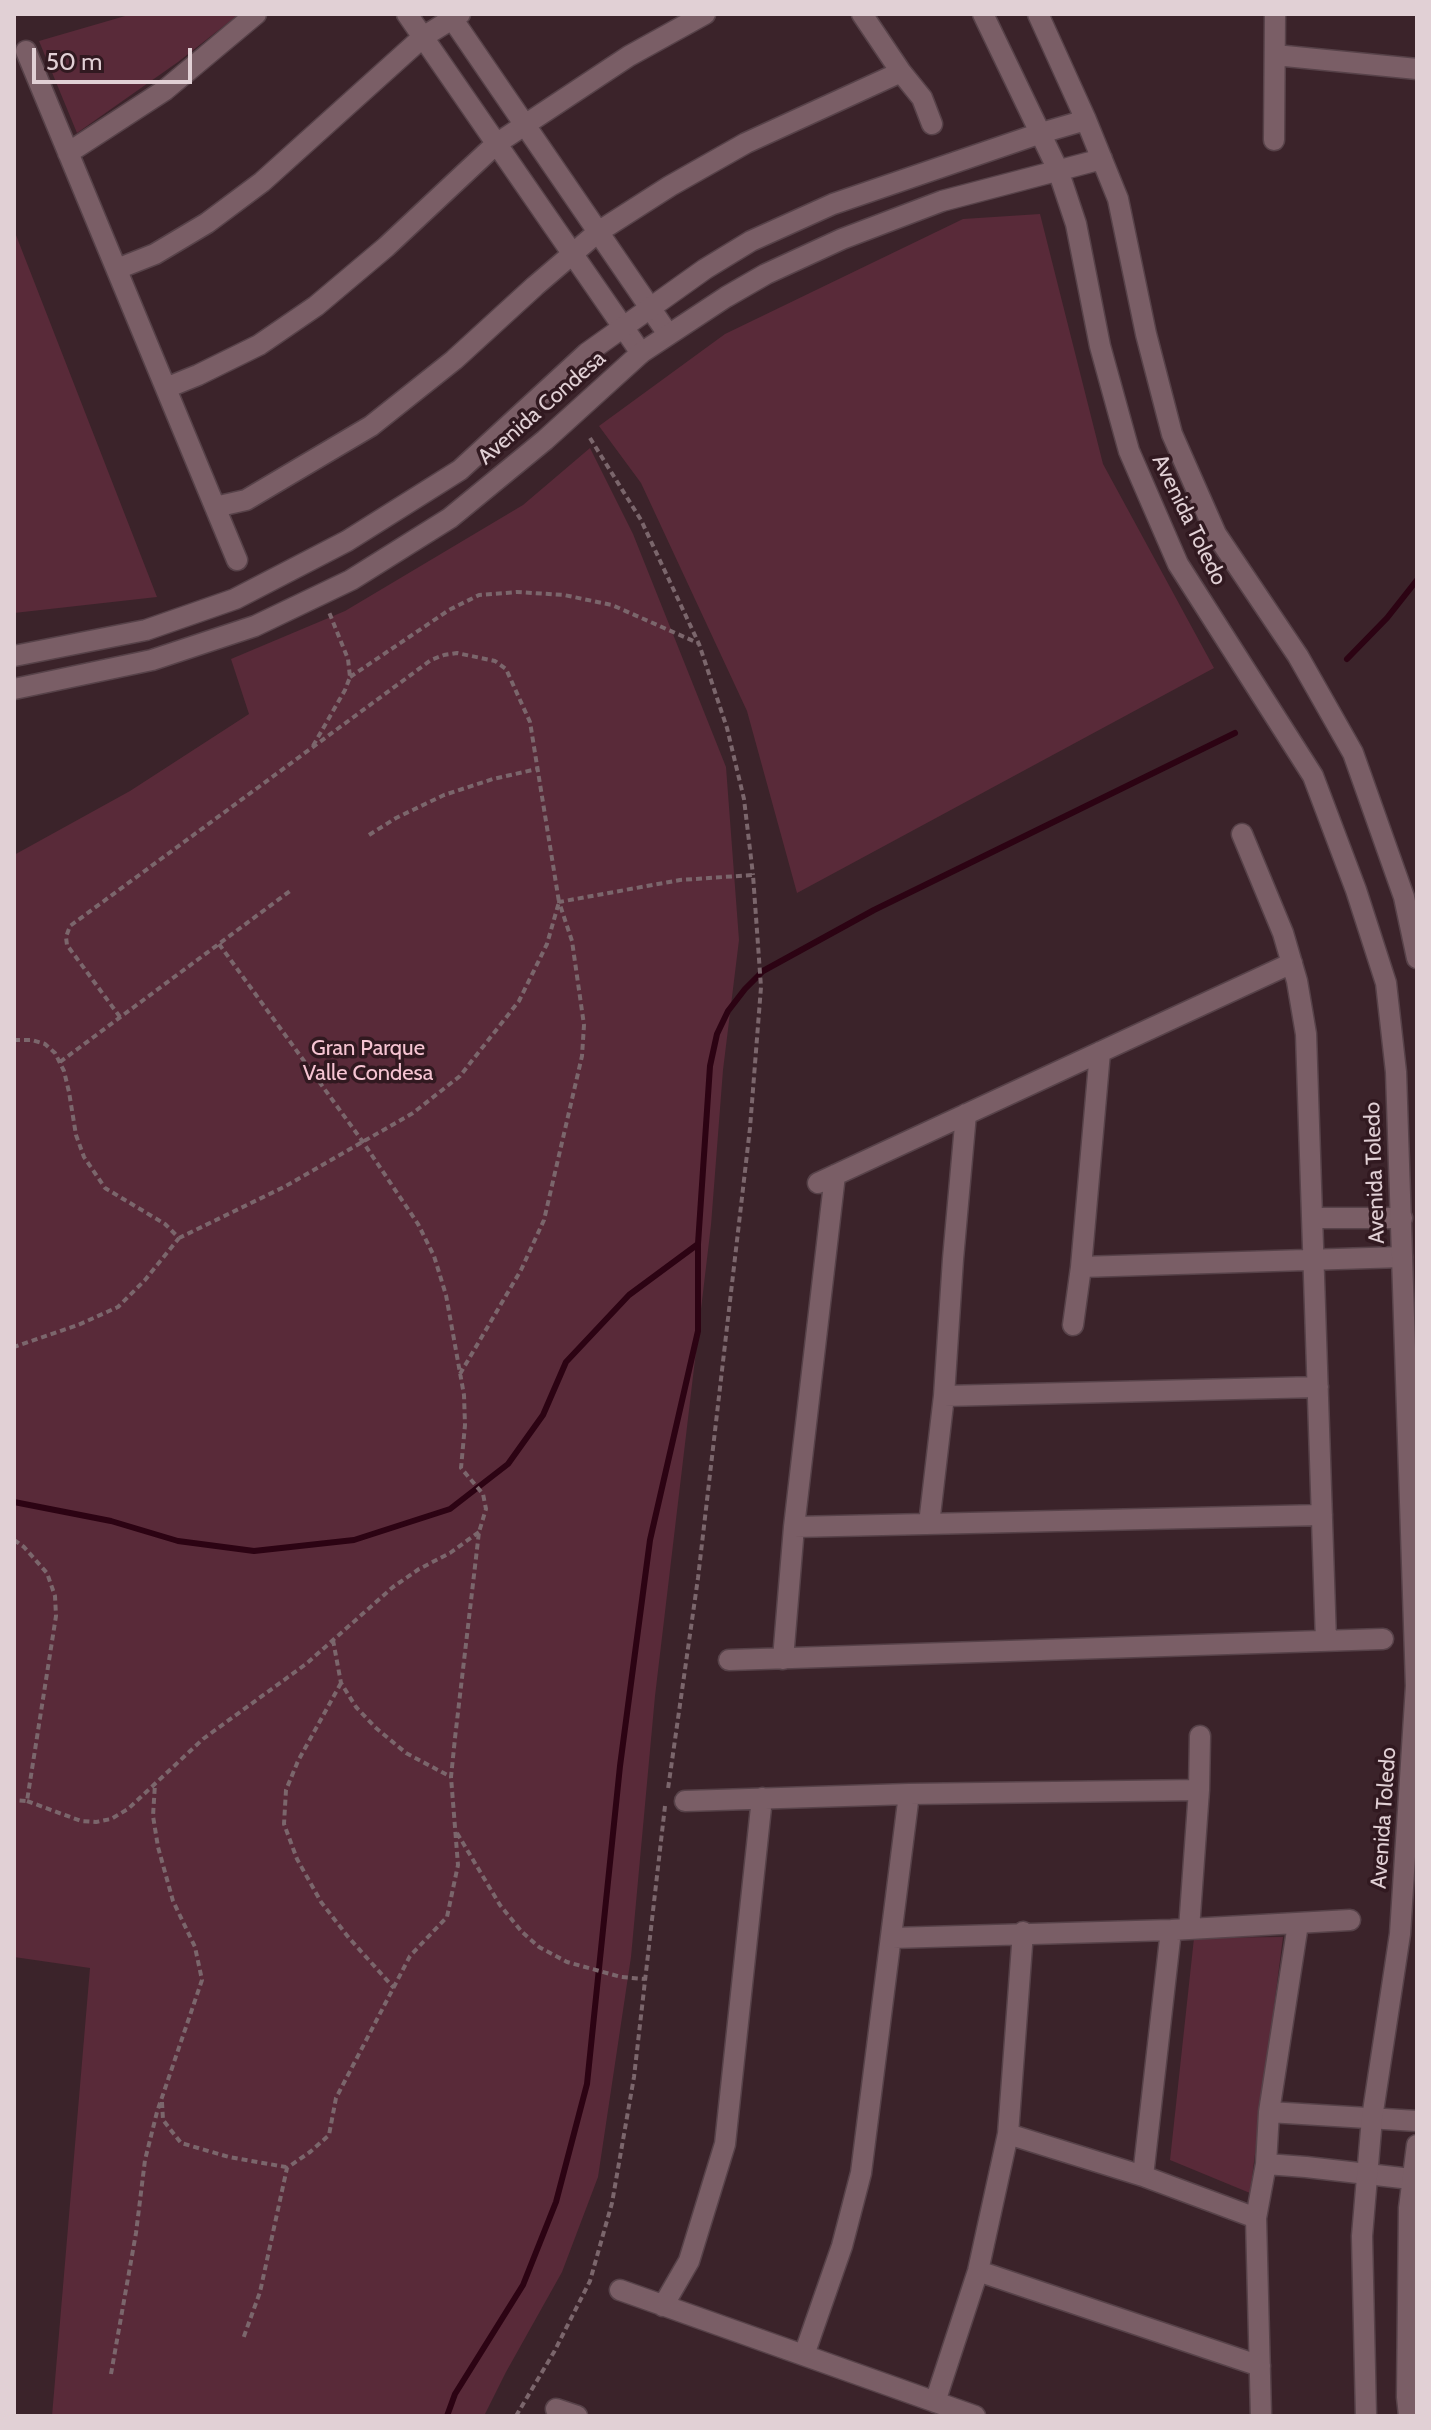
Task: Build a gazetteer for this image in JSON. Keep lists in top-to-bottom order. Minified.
{"streets":{"street":["Avenida Condesa","Avenida Toledo"]},"crossings":[["Avenida Condesa","Avenida Toledo"]],"parks":["Gran Parque Valle Condesa"],"scale_bar":"50 m"}
